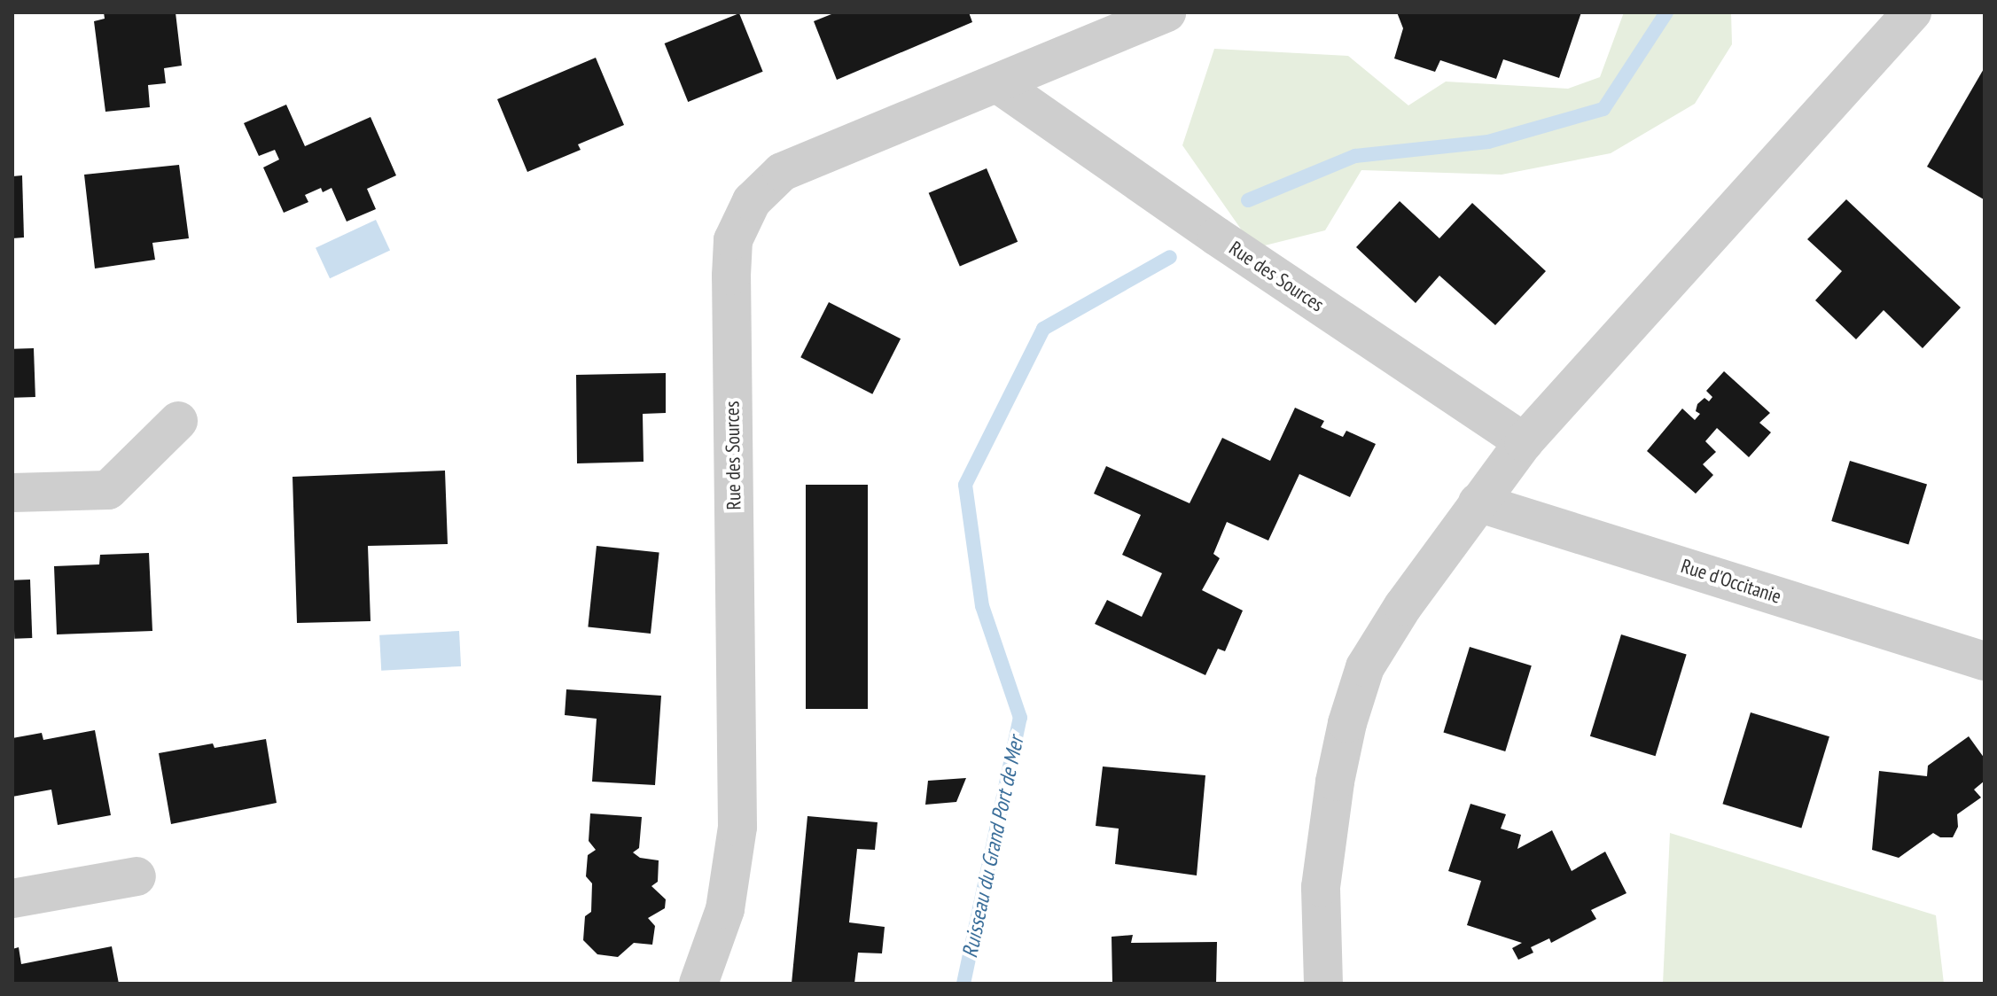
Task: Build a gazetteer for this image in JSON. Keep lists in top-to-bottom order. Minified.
{"streets":{"street":["Rue des Sources","Rue d'Occitanie"]},"water":["Ruisseau du Grand Port de Mer"]}
